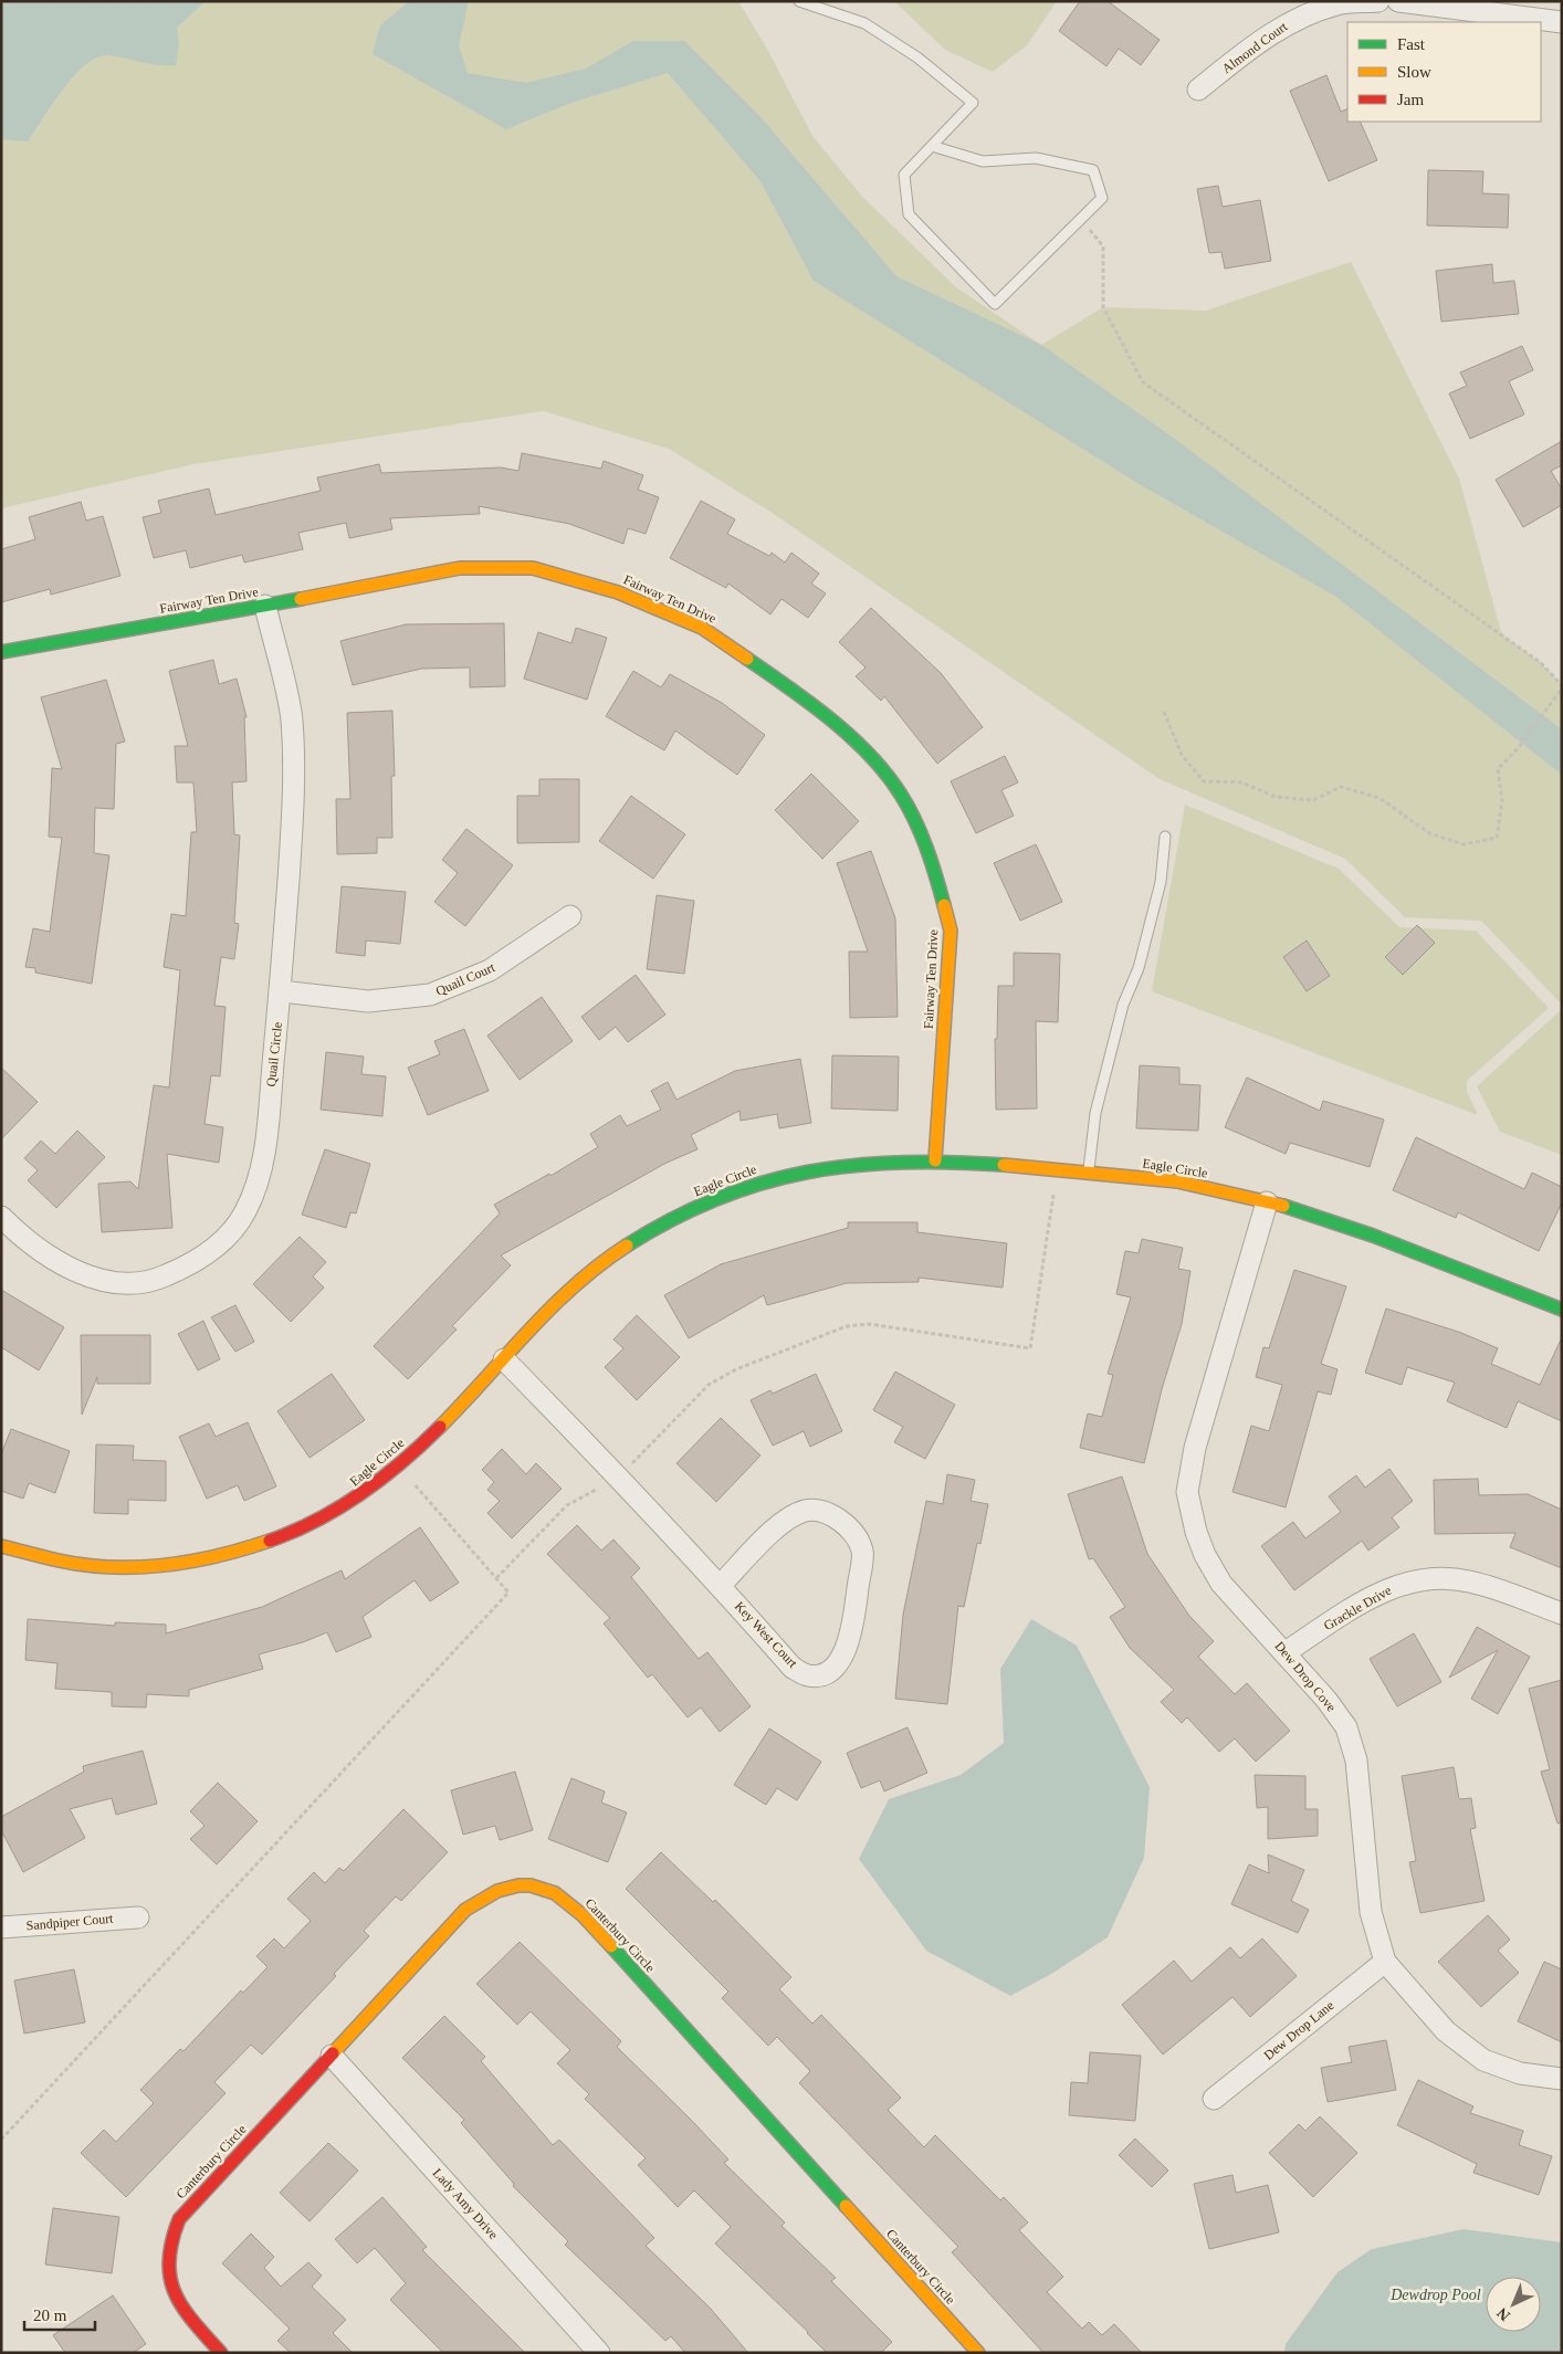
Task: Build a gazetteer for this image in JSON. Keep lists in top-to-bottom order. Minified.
{"streets":{"street":["Almond Court","Fairway Ten Drive","Quail Court","Quail Circle","Eagle Circle","Grackle Drive","Key West Court","Dew Drop Cove","Sandpiper Court","Canterbury Circle","Dew Drop Lane","Lady Amy Drive"]},"crossings":[["Fairway Ten Drive","Quail Circle"],["Fairway Ten Drive","Eagle Circle"],["Quail Court","Quail Circle"],["Eagle Circle","Key West Court"],["Eagle Circle","Dew Drop Cove"],["Grackle Drive","Dew Drop Cove"],["Dew Drop Cove","Dew Drop Lane"],["Canterbury Circle","Lady Amy Drive"]],"water":["Dewdrop Pool"],"legend":["Fast","Slow","Jam"],"scale_bar":"20 m","north":"bottom left"}
